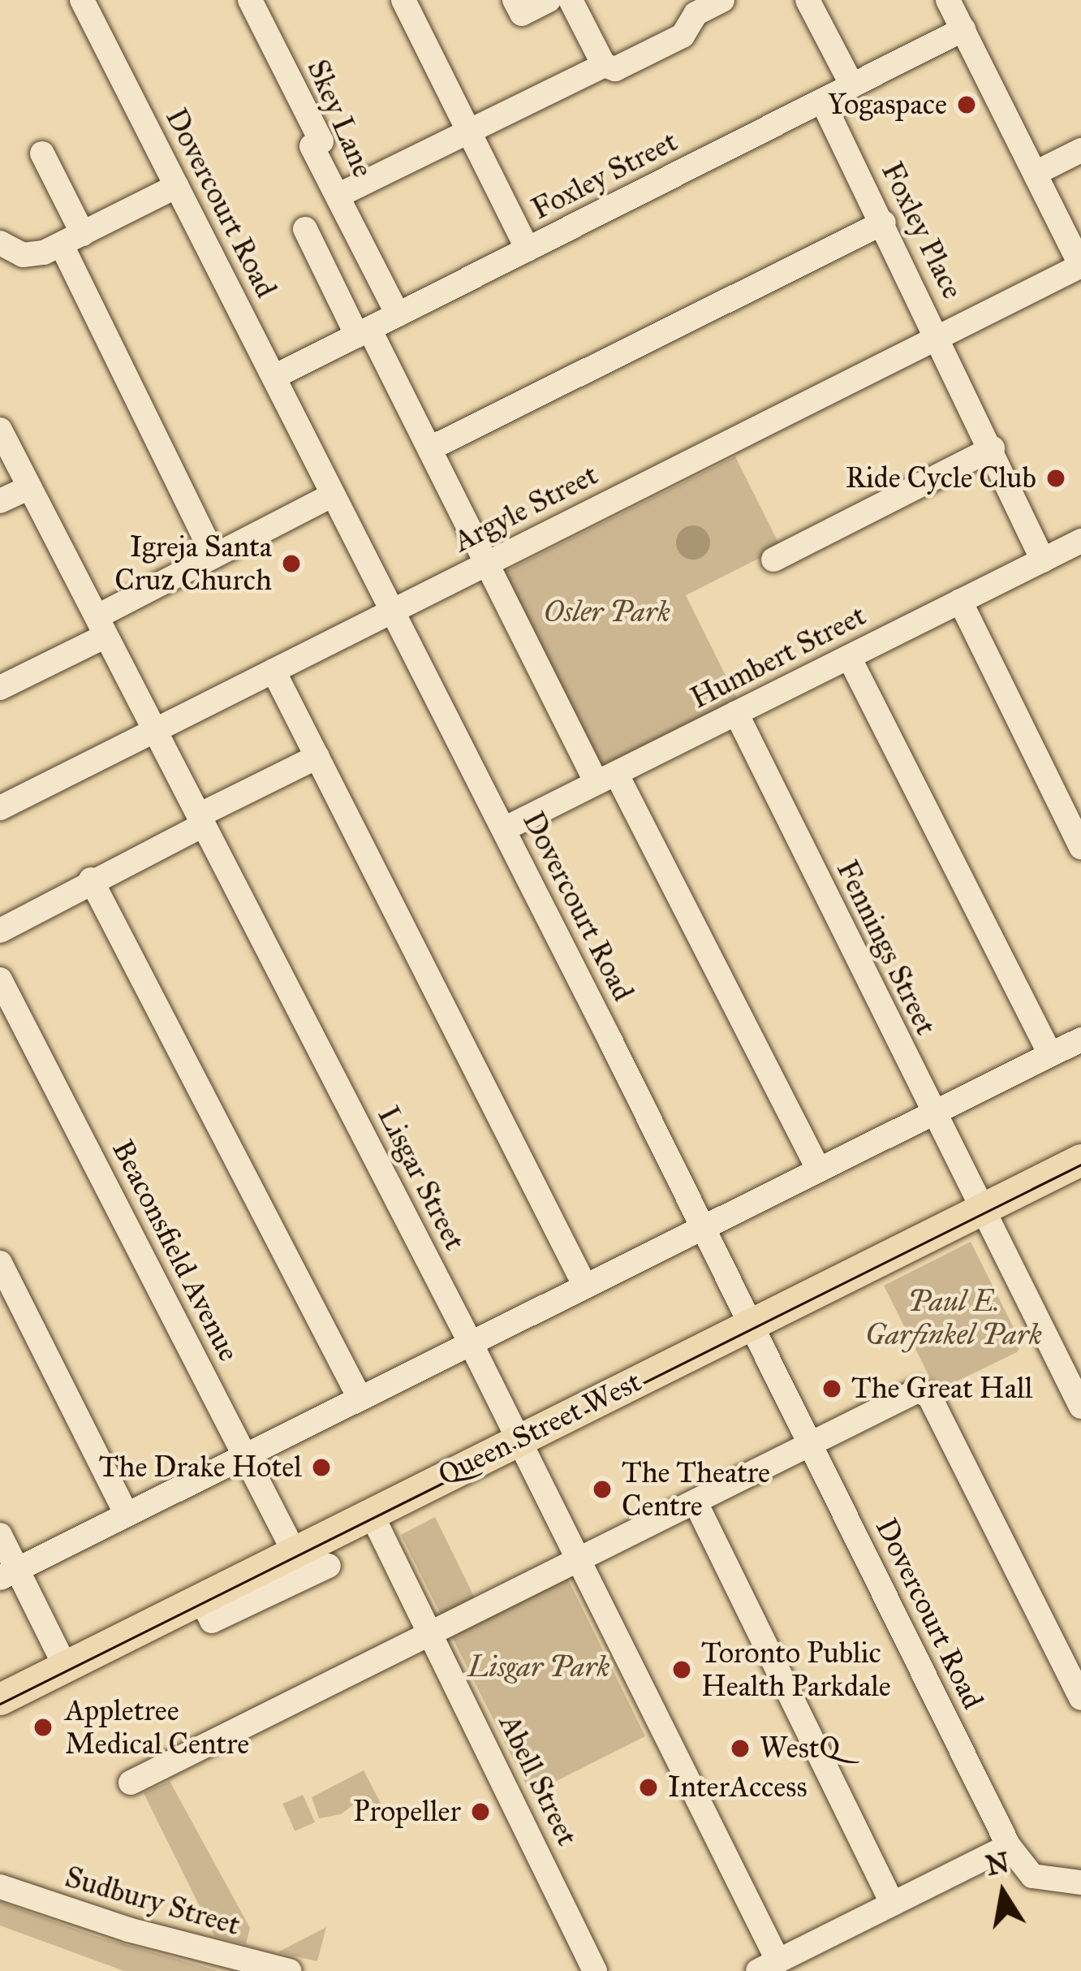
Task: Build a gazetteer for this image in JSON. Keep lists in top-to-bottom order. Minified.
{"streets":{"main road":["Queen Street West"],"street":["Skey Lane","Foxley Street","Dovercourt Road","Foxley Place","Argyle Street","Humbert Street","Fennings Street","Lisgar Street","Beaconsfield Avenue","Abell Street","Sudbury Street"]},"crossings":[["Skey Lane","Foxley Street"],["Foxley Street","Dovercourt Road"],["Foxley Street","Foxley Place"],["Dovercourt Road","Argyle Street"],["Dovercourt Road","Humbert Street"],["Dovercourt Road","Queen Street West"],["Foxley Place","Argyle Street"],["Foxley Place","Humbert Street"],["Argyle Street","Lisgar Street"],["Humbert Street","Fennings Street"],["Fennings Street","Queen Street West"],["Lisgar Street","Queen Street West"],["Beaconsfield Avenue","Queen Street West"],["Queen Street West","Abell Street"]],"parks":["Osler Park","Paul E. Garfinkel Park","Lisgar Park"],"places":["Yogaspace","Ride Cycle Club","Igreja Santa Cruz Church","The Great Hall","The Drake Hotel","The Theatre Centre","Toronto Public Health Parkdale","Appletree Medical Centre","WestQ","InterAccess","Propeller"],"north":"top"}
